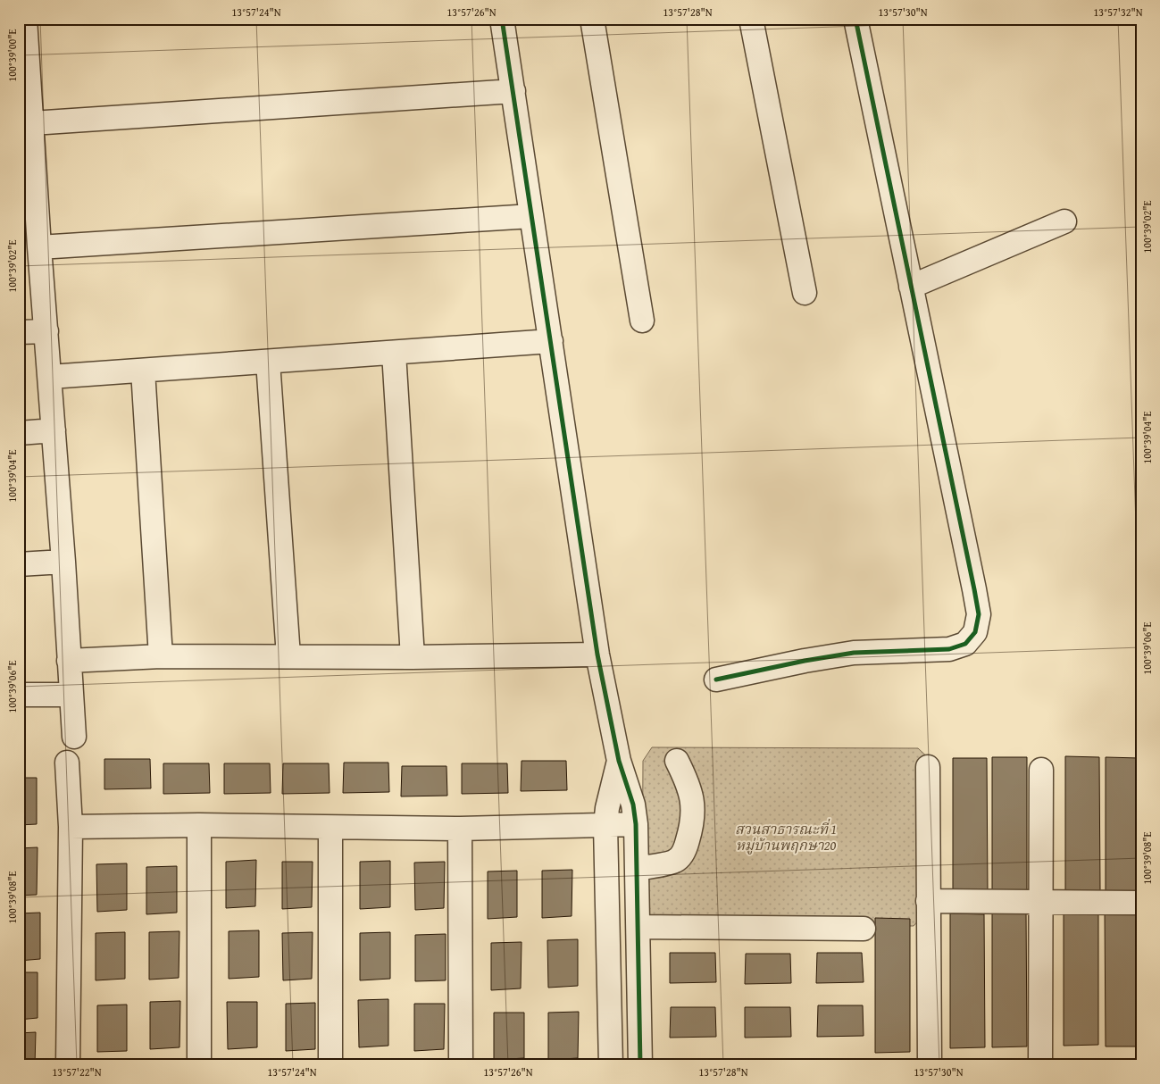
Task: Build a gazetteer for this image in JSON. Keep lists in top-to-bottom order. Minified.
{"parks":["สวนสาธารณะที่ 1 หมู่บ้านพฤกษา20"],"coordinates":["13°57'24\"N","13°57'26\"N","13°57'28\"N","13°57'30\"N","13°57'32\"N","100°39'00\"E","100°39'02\"E","100°39'04\"E","100°39'06\"E","100°39'08\"E","13°57'22\"N"]}
